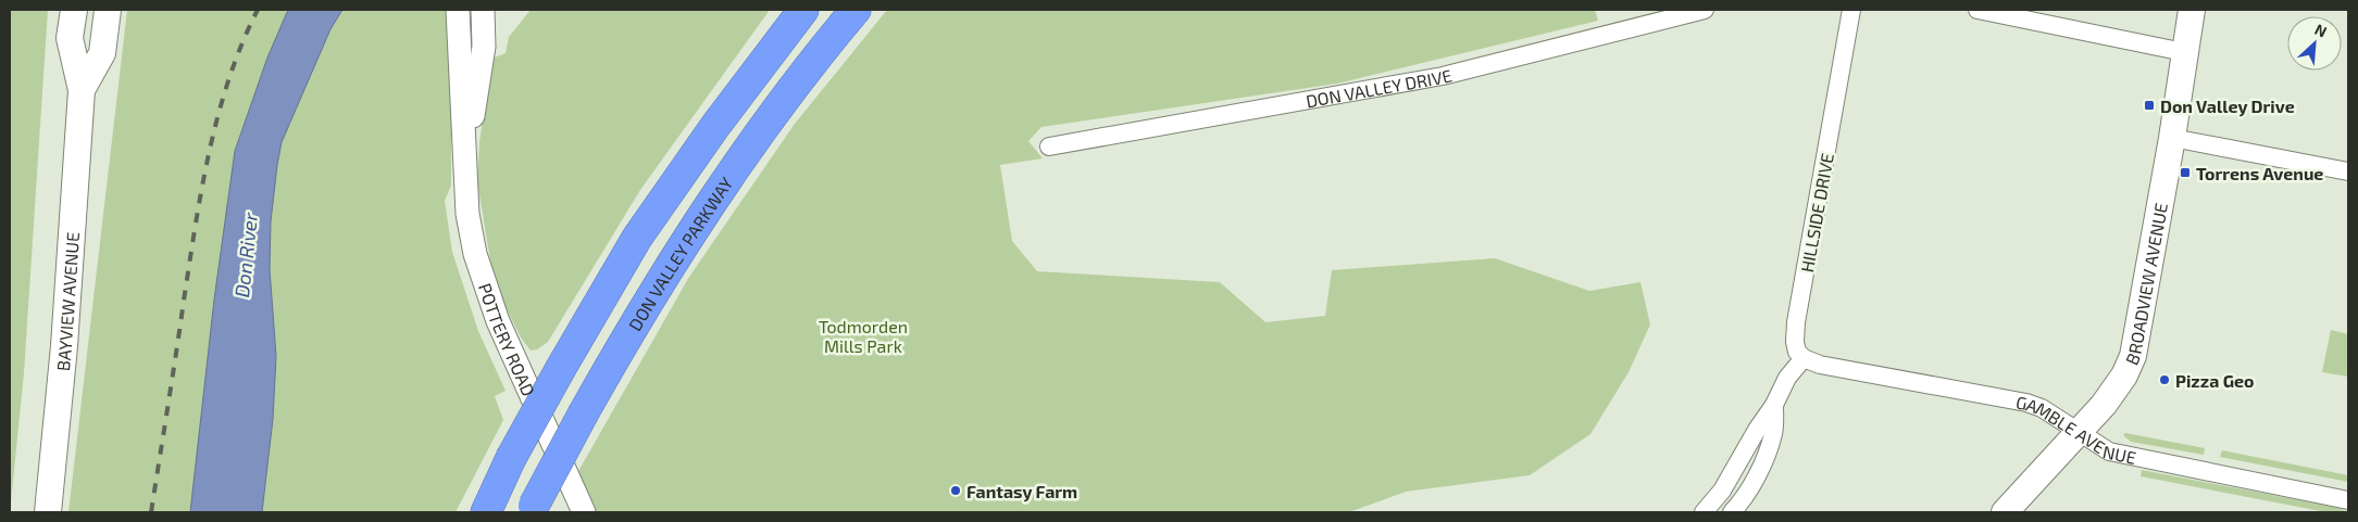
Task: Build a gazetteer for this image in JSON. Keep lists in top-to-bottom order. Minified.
{"streets":{"highway":["DON VALLEY PARKWAY"],"main road":["BROADVIEW AVENUE","BAYVIEW AVENUE"],"street":["DON VALLEY DRIVE","HILLSIDE DRIVE","POTTERY ROAD","GAMBLE AVENUE"]},"crossings":[["HILLSIDE DRIVE","GAMBLE AVENUE"],["BROADVIEW AVENUE","GAMBLE AVENUE"]],"water":["Don River"],"parks":["Todmorden Mills Park"],"places":{"transit":["Don Valley Drive","Torrens Avenue"],"other":["Pizza Geo","Fantasy Farm"]},"north":"top right"}
